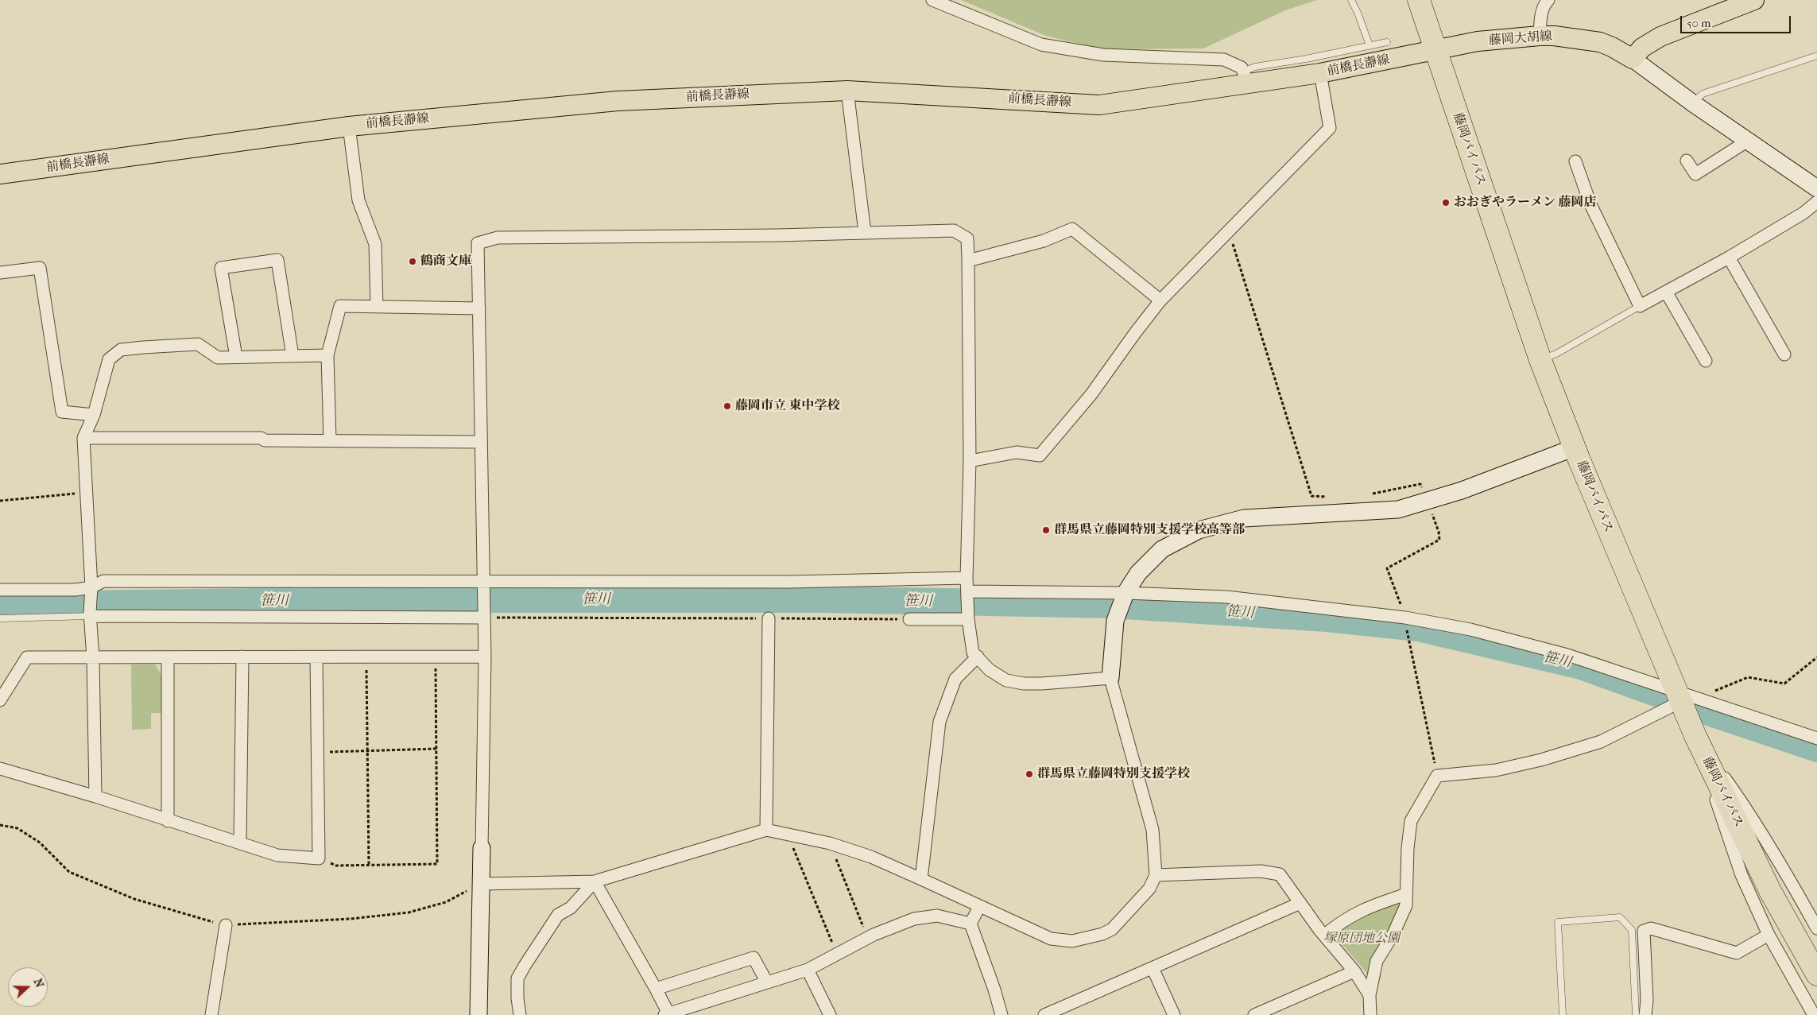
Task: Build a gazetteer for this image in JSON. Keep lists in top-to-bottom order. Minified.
{"streets":{"highway":["藤岡バイパス"],"main road":["藤岡大胡線","前橋長瀞線"]},"crossings":[["藤岡大胡線","前橋長瀞線"],["藤岡大胡線","藤岡バイパス"],["前橋長瀞線","藤岡バイパス"]],"water":["笹川"],"parks":["塚原団地公園"],"places":["おおぎやラーメン 藤岡店","鶴商文庫","藤岡市立 東中学校","群馬県立藤岡特別支援学校高等部","群馬県立藤岡特別支援学校"],"scale_bar":"50 m","north":"right"}
